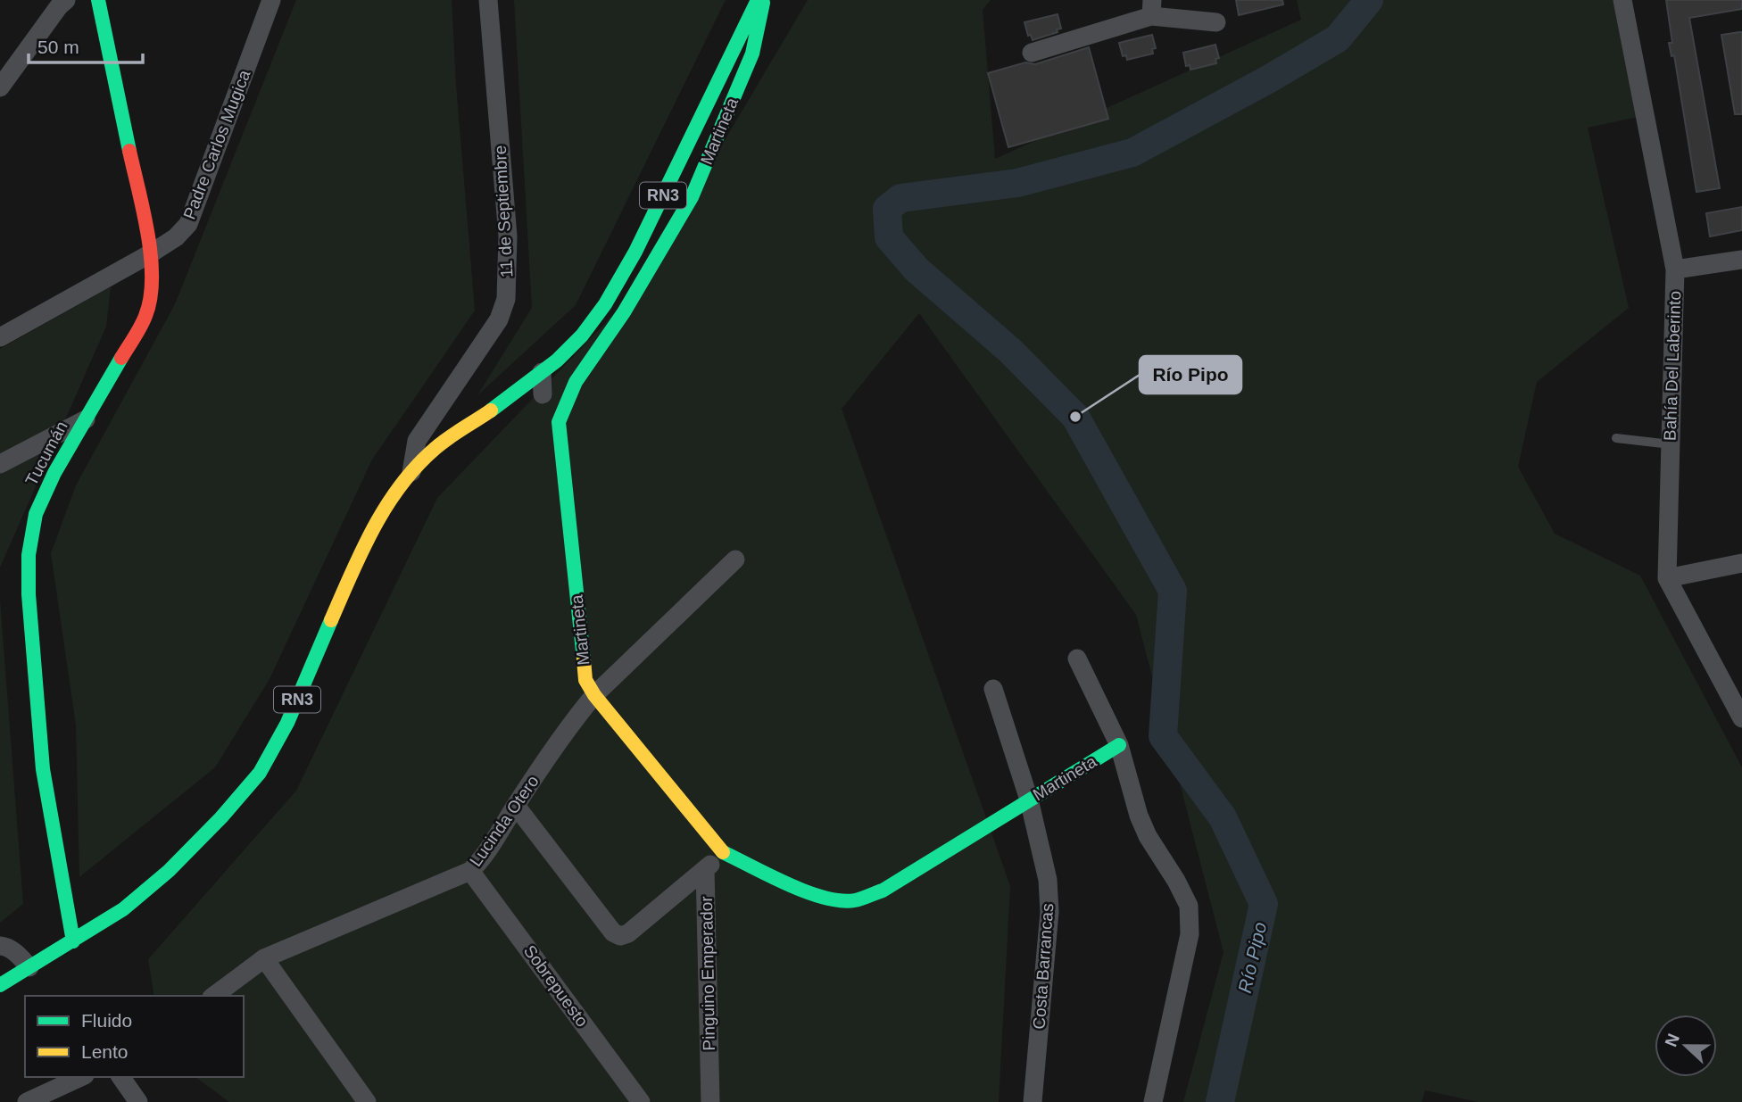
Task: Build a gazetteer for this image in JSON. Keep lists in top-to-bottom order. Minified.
{"streets":{"street":["Martineta","Padre Carlos Mugica","RN3","11 de Septiembre","Bahía Del Laberinto","Tucumán","Lucinda Otero","Costa Barrancas","Pinguino Emperador","Sobrepuesto"]},"crossings":[["Martineta","Lucinda Otero"],["Martineta","Costa Barrancas"],["Padre Carlos Mugica","Tucumán"],["RN3","11 de Septiembre"],["RN3","Tucumán"],["Lucinda Otero","Sobrepuesto"]],"water":["Río Pipo"],"places":["Río Pipo"],"legend":["Fluido","Lento"],"scale_bar":"50 m","north":"left"}
